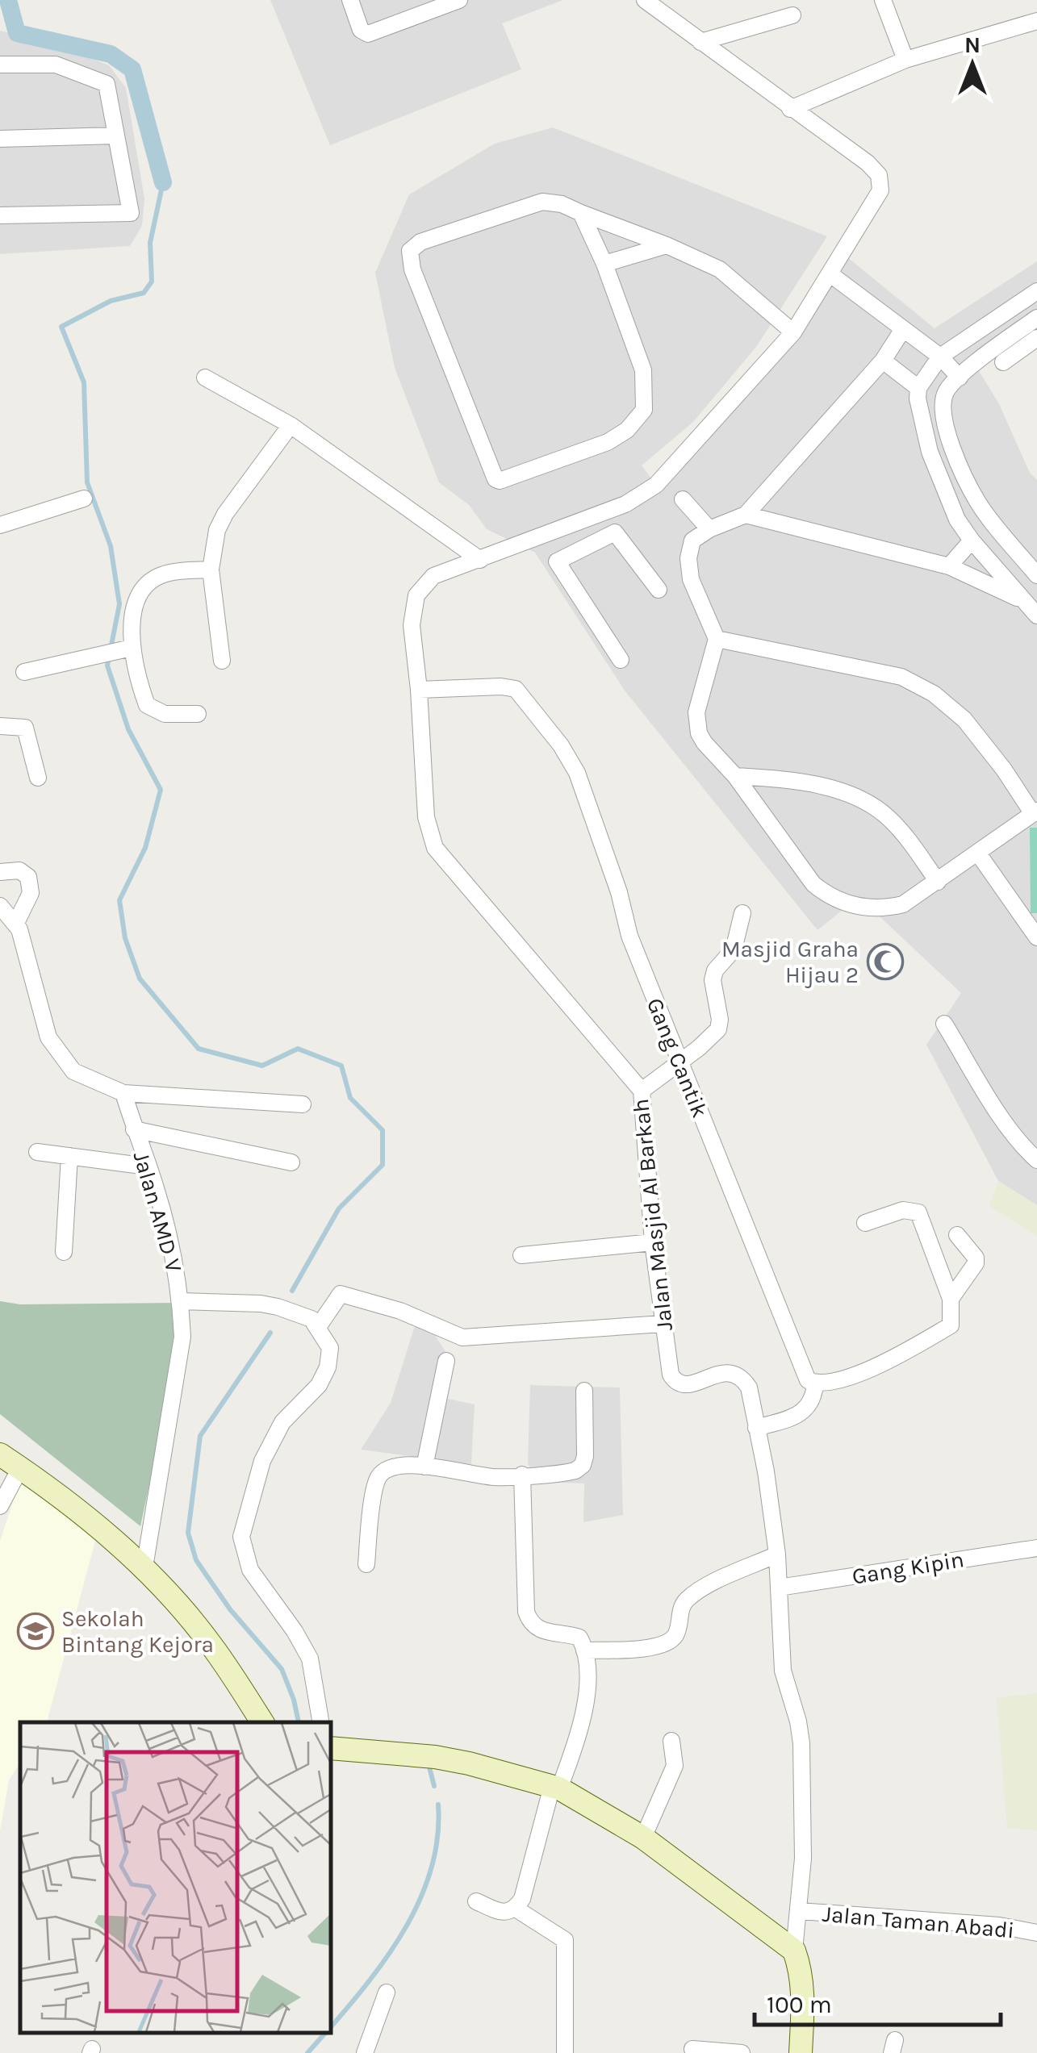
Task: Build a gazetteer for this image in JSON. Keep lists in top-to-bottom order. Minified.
{"streets":{"street":["Gang Cantik","Jalan AMD V","Jalan Masjid Al Barkah","Gang Kipin","Jalan Taman Abadi"]},"crossings":[["Gang Cantik","Jalan Masjid Al Barkah"],["Jalan Masjid Al Barkah","Gang Kipin"],["Jalan Masjid Al Barkah","Jalan Taman Abadi"]],"places":{"mosque":["Masjid Graha Hijau 2"],"school or university":["Sekolah Bintang Kejora"]},"scale_bar":"100 m","north":"top"}
